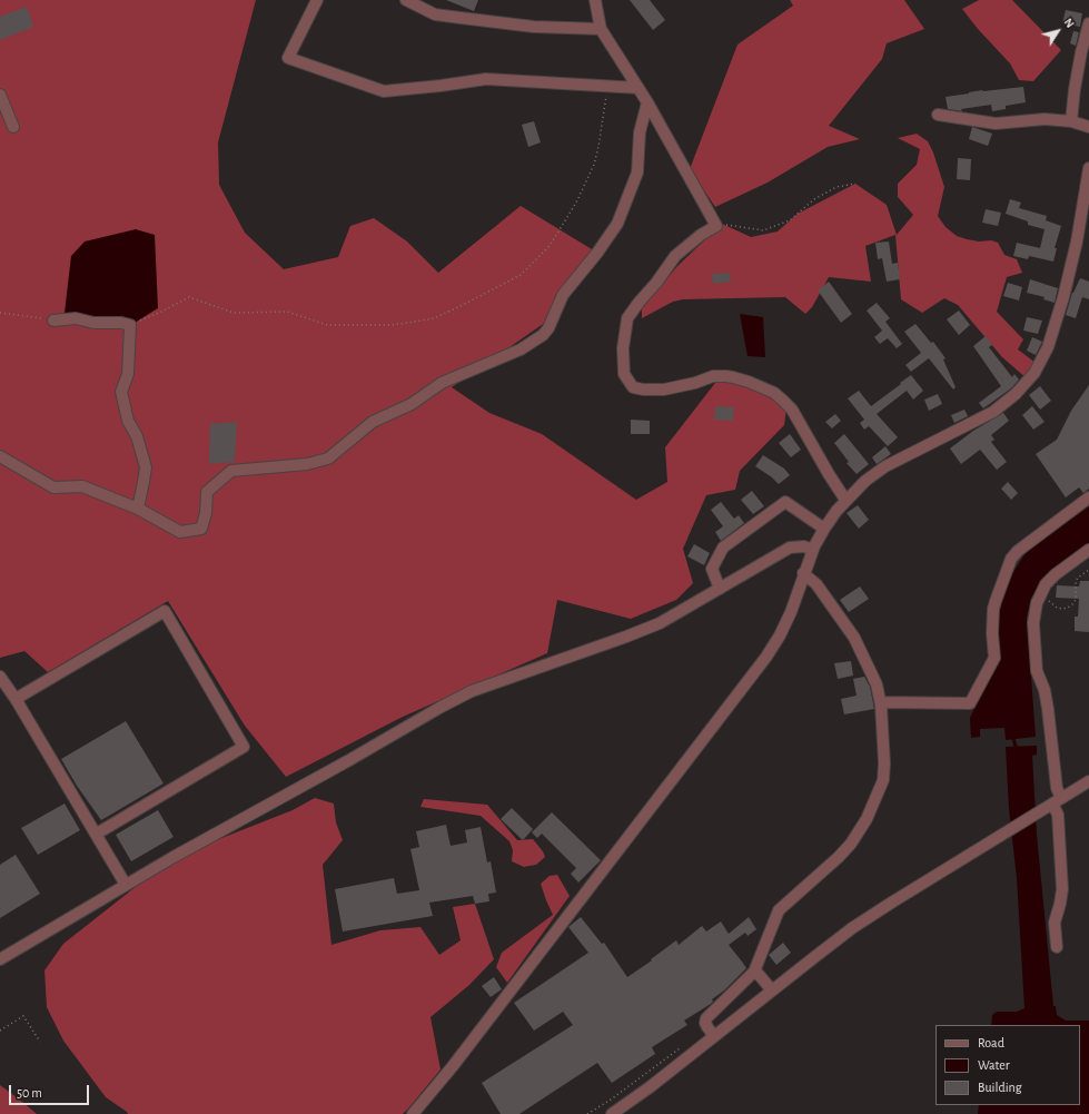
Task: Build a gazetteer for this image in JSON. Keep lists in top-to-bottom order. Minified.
{"legend":["Road","Water","Building"],"scale_bar":"50 m","north":"top right"}
